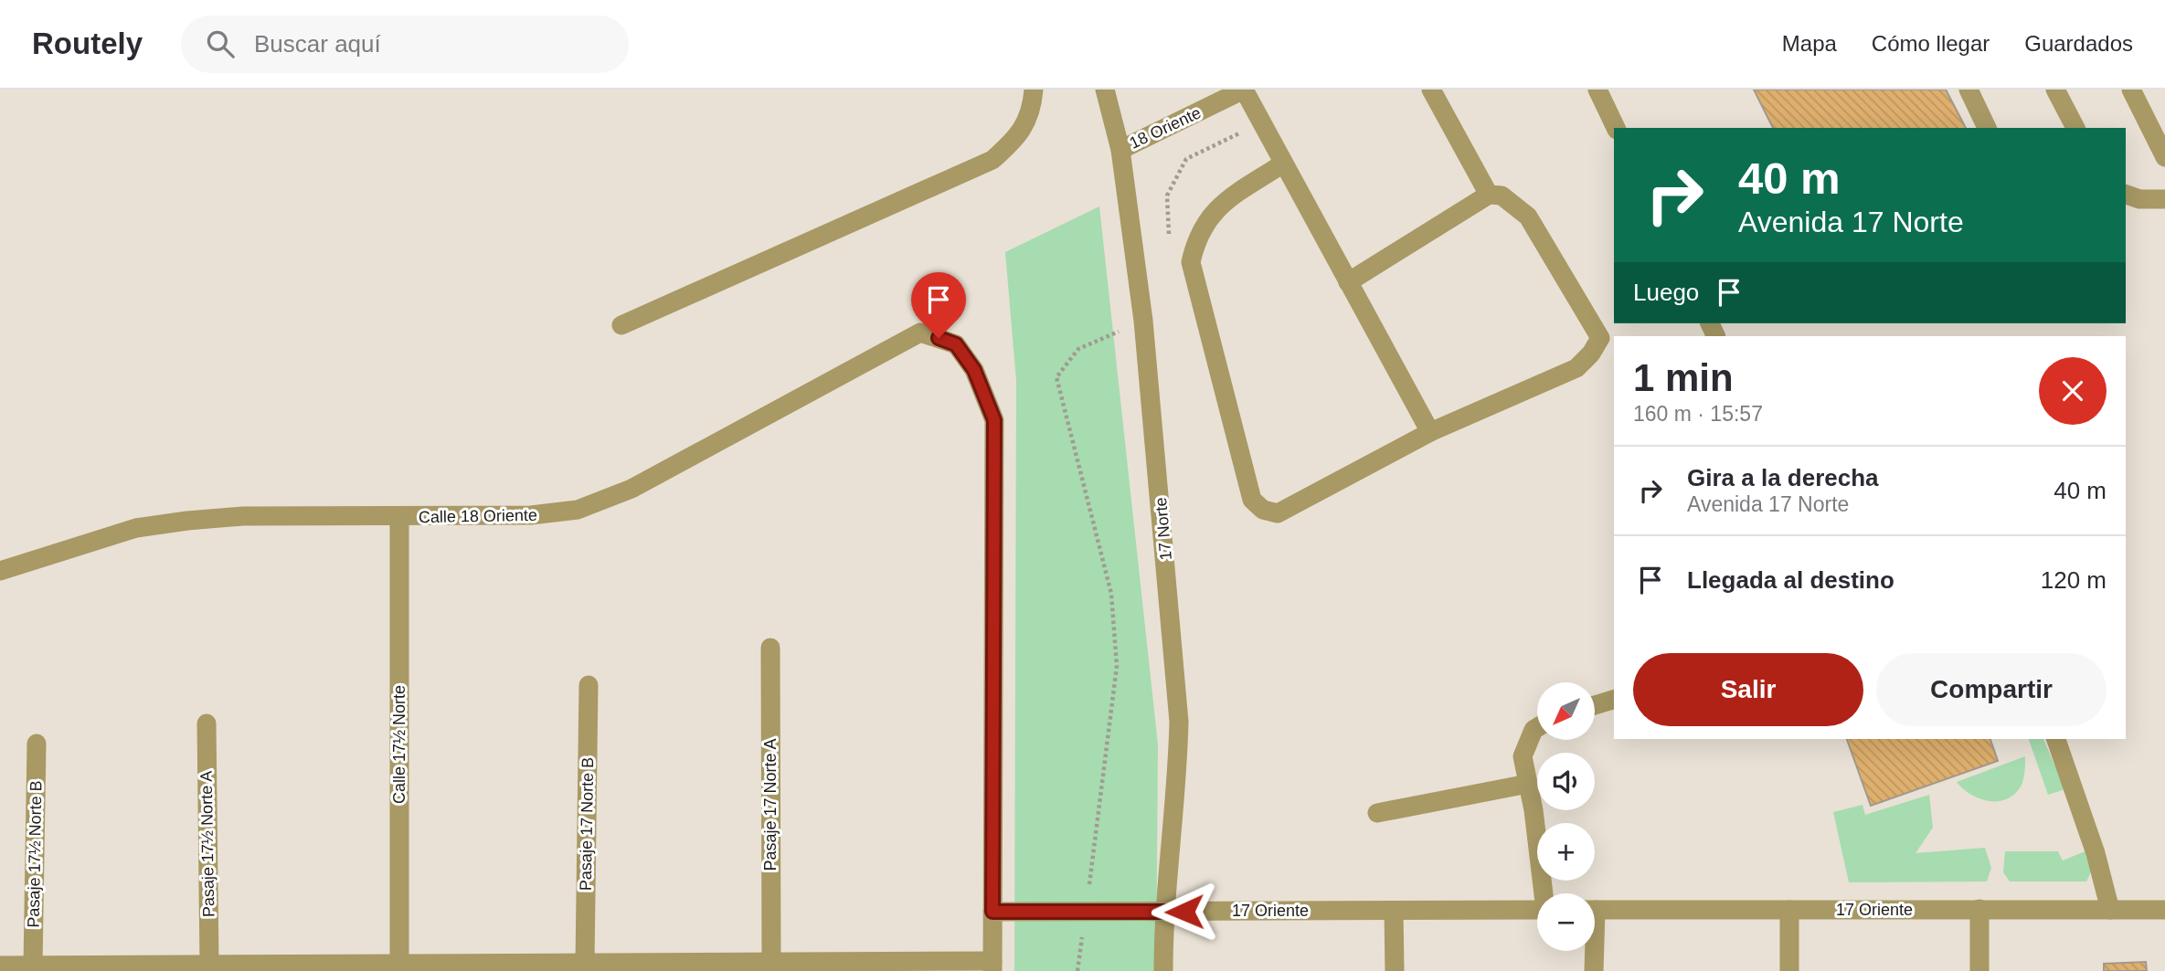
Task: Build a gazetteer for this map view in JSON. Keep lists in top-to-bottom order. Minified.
{"streets":{"street":["18 Oriente","Calle 18 Oriente","17 Norte","Calle 17½ Norte","Pasaje 17 Norte A","Pasaje 17 Norte B","Pasaje 17½ Norte A","Pasaje 17½ Norte B","17 Oriente"]},"crossings":[["18 Oriente","17 Norte"],["Calle 18 Oriente","Calle 17½ Norte"],["Calle 18 Oriente","17 Oriente"],["17 Norte","17 Oriente"]],"north":"bottom left","page":{"header":"Routely","search":"Buscar aquí","nav":["Mapa","Cómo llegar","Guardados"],"turn":["40 m","Avenida 17 Norte"],"then":"Luego","heading":["1 min","160 m · 15:57"],"list":[{"name":"Gira a la derecha","note":"Avenida 17 Norte","value":"40 m"},{"name":"Llegada al destino","value":"120 m"}],"buttons":["Salir","Compartir"],"map_buttons":["+","−"]}}
